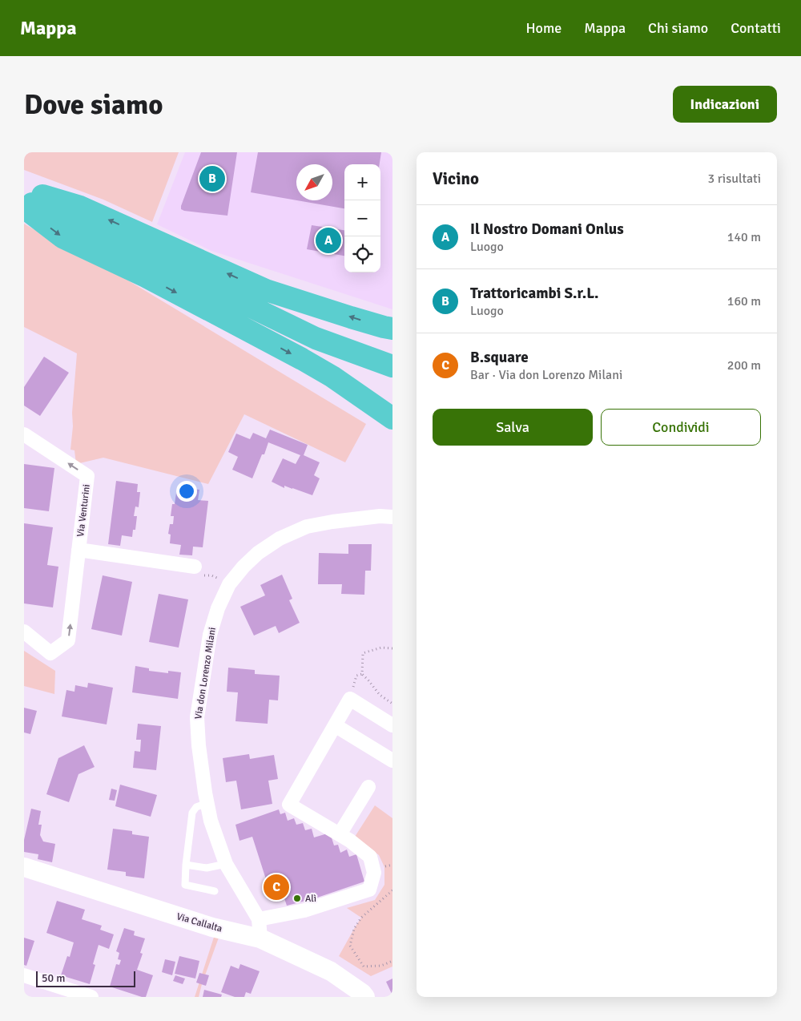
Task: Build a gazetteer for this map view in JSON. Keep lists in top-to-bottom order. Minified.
{"streets":{"street":["Via Venturini","Via don Lorenzo Milani","Via Callalta"]},"crossings":[["Via don Lorenzo Milani","Via Callalta"]],"places":["Alì"],"scale_bar":"50 m","north":"bottom left","page":{"header":"Mappa","nav":["Home","Mappa","Chi siamo","Contatti"],"buttons":["Indicazioni",["Salva","Condividi"]],"title":"Dove siamo","heading":["Vicino","3 risultati"],"map_buttons":["+","−"],"pins":["B","A","C"],"list":[{"mark":"A","name":"Il Nostro Domani Onlus","note":"Luogo","value":"140 m"},{"mark":"B","name":"Trattoricambi S.r.L.","note":"Luogo","value":"160 m"},{"mark":"C","name":"B.square","note":"Bar · Via don Lorenzo Milani","value":"200 m"}],"scale":"50 m"}}
